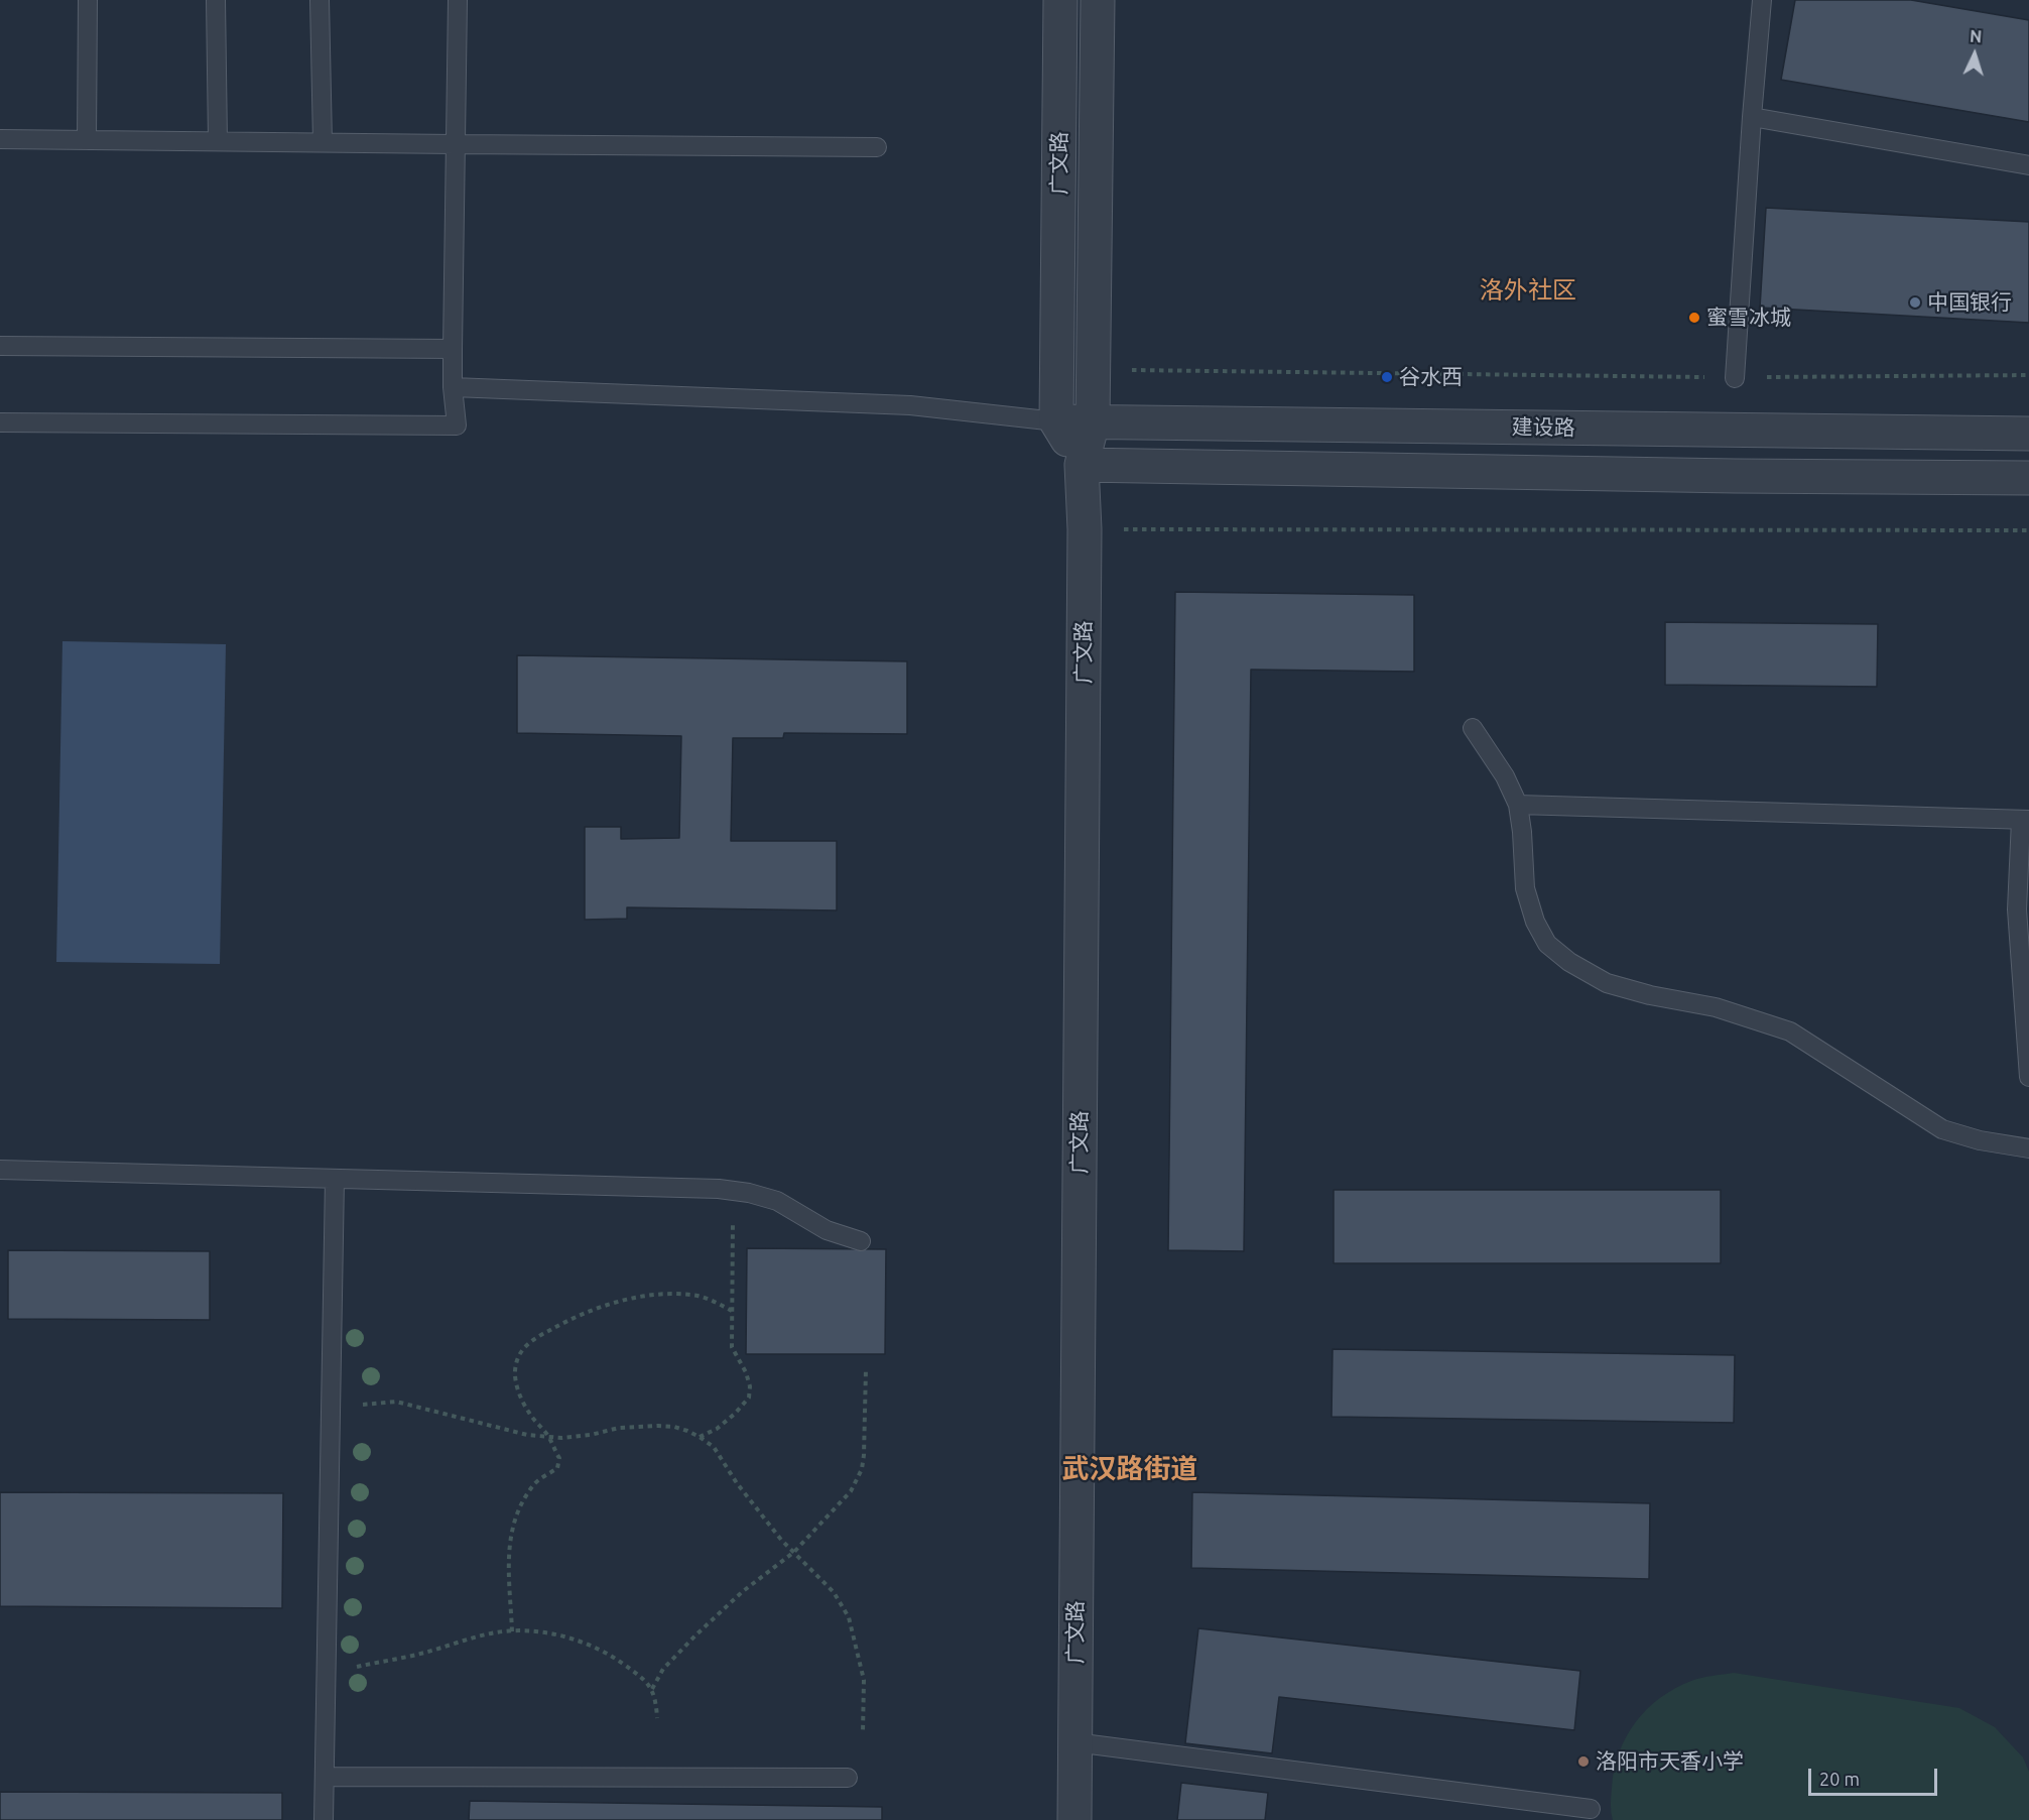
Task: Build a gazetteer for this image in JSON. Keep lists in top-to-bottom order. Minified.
{"streets":{"street":["广文路","建设路"]},"crossings":[["广文路","建设路"]],"districts":["洛外社区","武汉路街道"],"places":["中国银行","蜜雪冰城","谷水西","洛阳市天香小学"],"scale_bar":"20 m","north":"top"}
